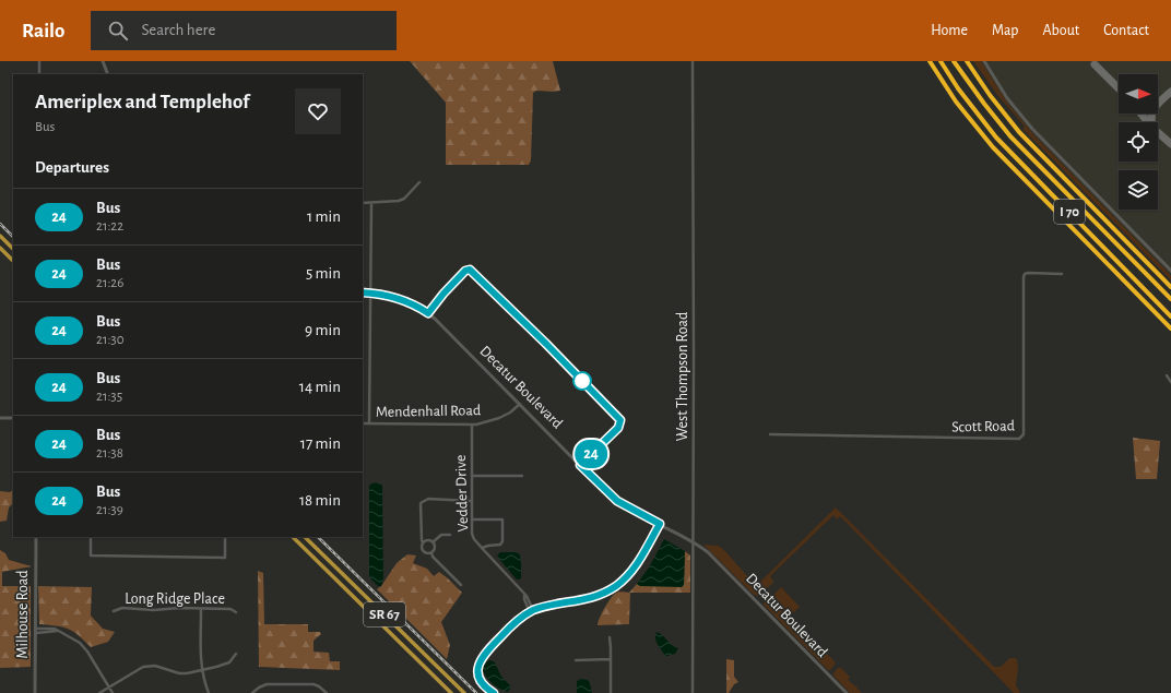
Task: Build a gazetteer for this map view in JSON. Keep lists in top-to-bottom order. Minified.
{"streets":{"highway":["I 70"],"main road":["SR 67"],"street":["West Thompson Road","Decatur Boulevard","Mendenhall Road","Scott Road","Vedder Drive","Long Ridge Place","Milhouse Road"]},"crossings":[["West Thompson Road","Decatur Boulevard"],["Decatur Boulevard","Mendenhall Road"],["Mendenhall Road","Vedder Drive"]],"lines":["bus line 24"],"north":"right","page":{"header":"Railo","search":"Search here","nav":["Home","Map","About","Contact"],"on_map":"24","heading":[["Ameriplex and Templehof","Bus"],"Departures"],"list":[{"mark":"24","name":"Bus","note":"21:22","value":"1 min"},{"mark":"24","name":"Bus","note":"21:26","value":"5 min"},{"mark":"24","name":"Bus","note":"21:30","value":"9 min"},{"mark":"24","name":"Bus","note":"21:35","value":"14 min"},{"mark":"24","name":"Bus","note":"21:38","value":"17 min"},{"mark":"24","name":"Bus","note":"21:39","value":"18 min"}]}}
